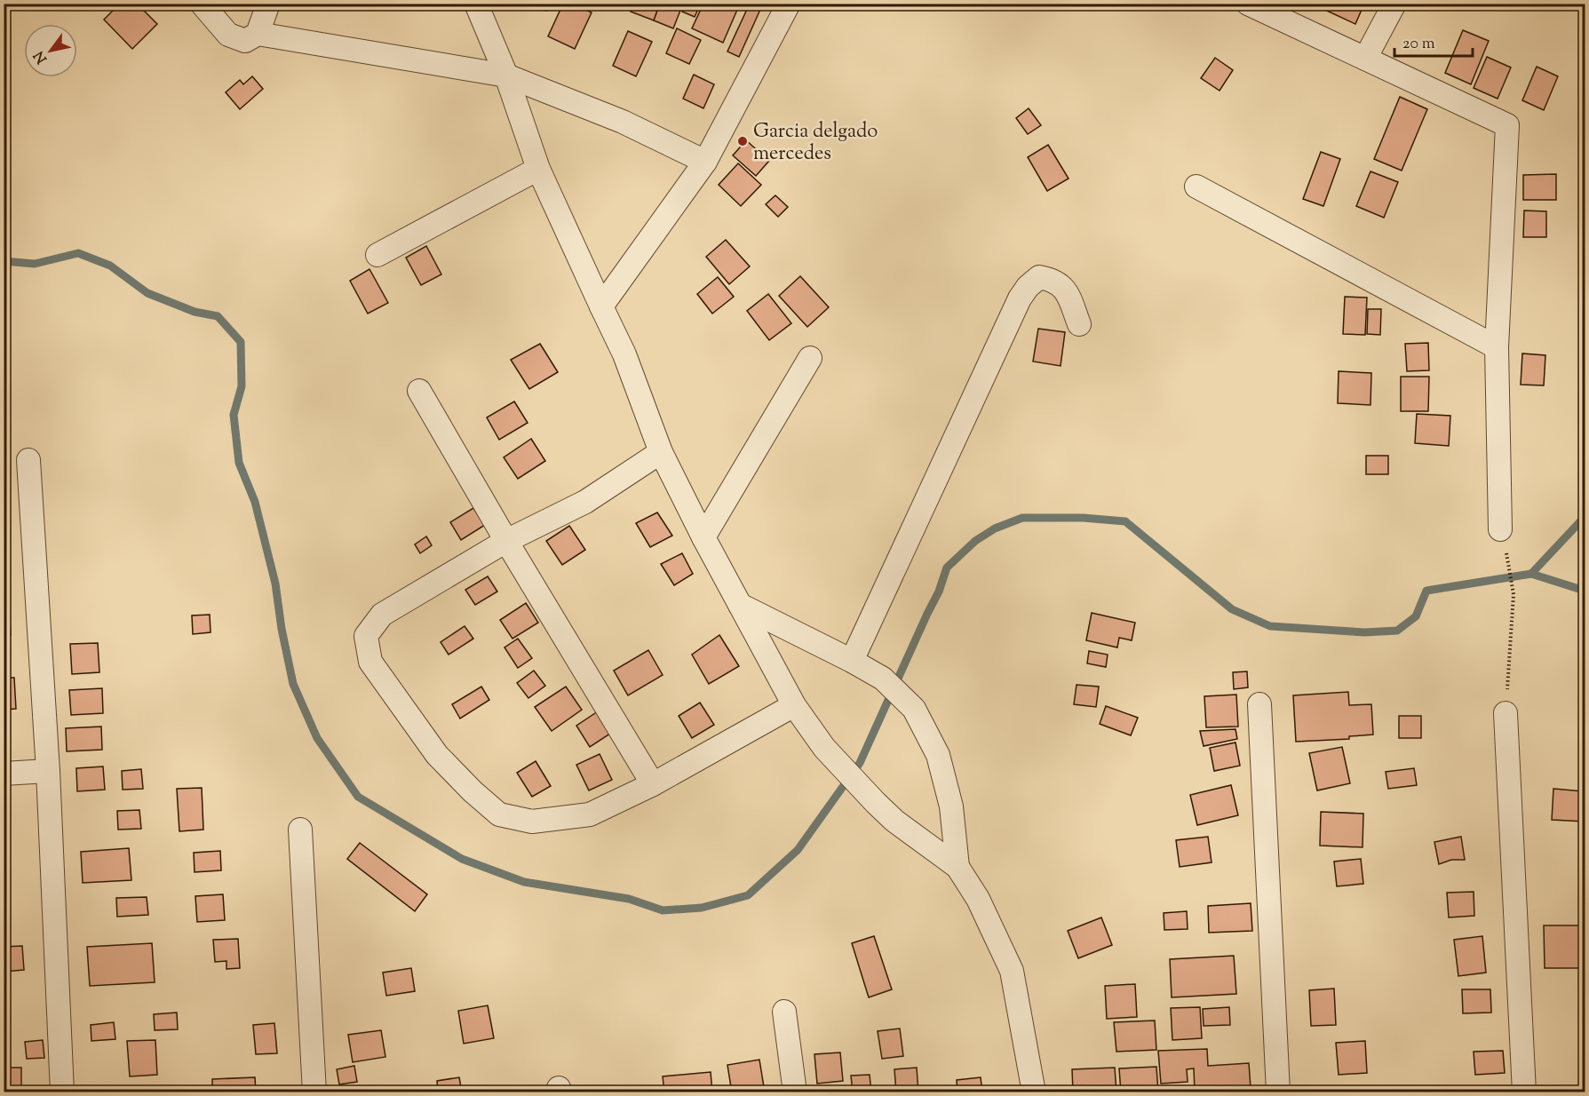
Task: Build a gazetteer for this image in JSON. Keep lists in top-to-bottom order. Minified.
{"places":["Garcia delgado mercedes"],"scale_bar":"20 m","north":"bottom left"}
